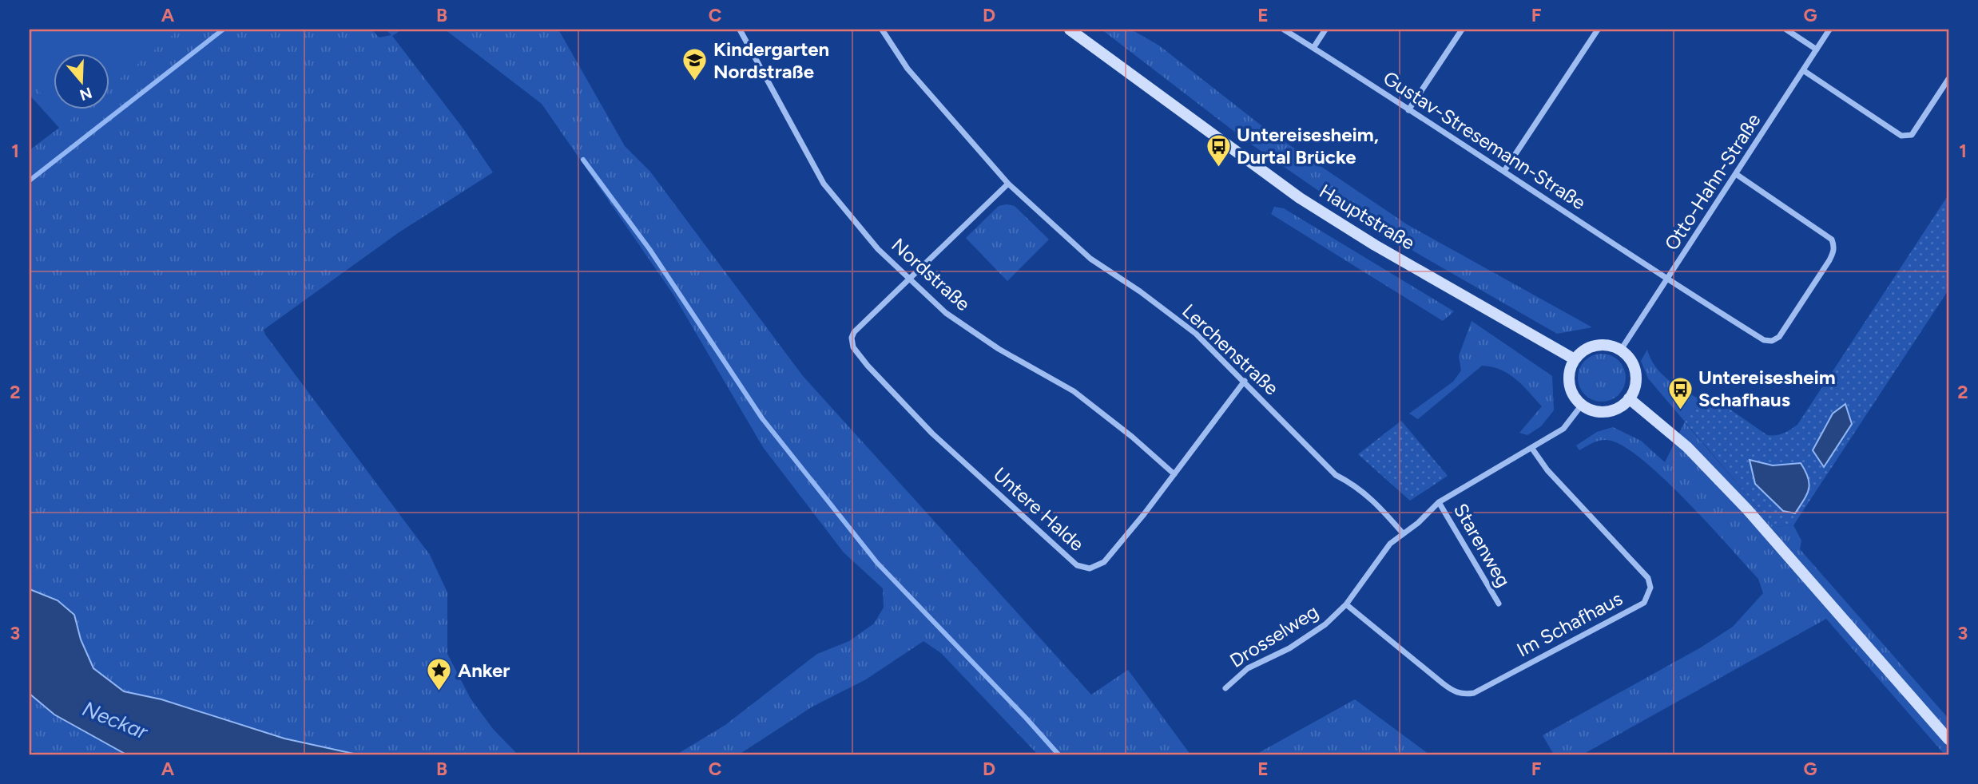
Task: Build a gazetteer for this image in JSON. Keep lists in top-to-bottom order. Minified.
{"streets":{"main road":["Hauptstraße"],"street":["Gustav-Stresemann-Straße","Otto-Hahn-Straße","Nordstraße","Lerchenstraße","Untere Halde","Starenweg","Im Schafhaus","Drosselweg"]},"crossings":[["Gustav-Stresemann-Straße","Otto-Hahn-Straße"],["Otto-Hahn-Straße","Hauptstraße"],["Nordstraße","Untere Halde"],["Lerchenstraße","Untere Halde"],["Lerchenstraße","Drosselweg"],["Im Schafhaus","Drosselweg"]],"water":["Neckar"],"places":{"school or university":["Kindergarten Nordstraße"],"bus stop":["Untereisesheim, Durtal Brücke","Untereisesheim Schafhaus"],"place":["Anker"]},"north":"bottom","grid":{"columns":["A","B","C","D","E","F","G"],"rows":["1","2","3"]}}
